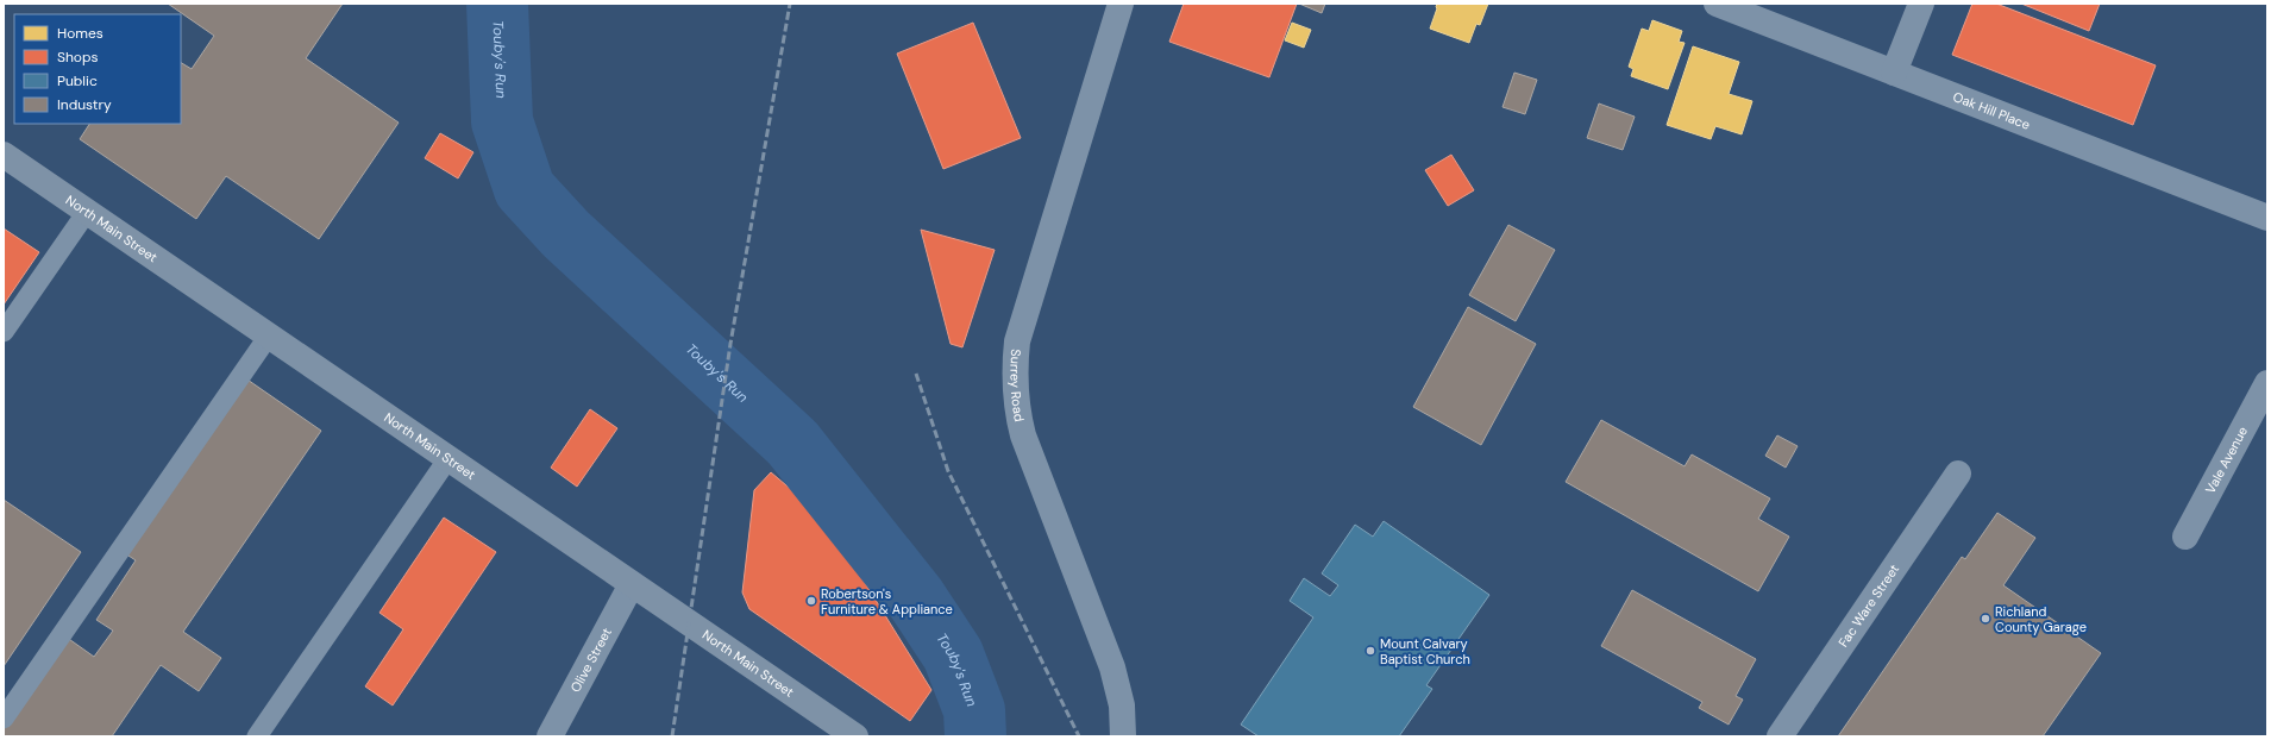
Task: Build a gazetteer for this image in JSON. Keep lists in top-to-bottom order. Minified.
{"streets":{"highway":["North Main Street"],"street":["Oak Hill Place","Surrey Road","Vale Avenue","Fac Ware Street","Olive Street"]},"crossings":[["North Main Street","Olive Street"]],"water":["Touby's Run"],"places":["Robertson's Furniture & Appliance","Richland County Garage","Mount Calvary Baptist Church"],"legend":["Homes","Shops","Public","Industry"]}
